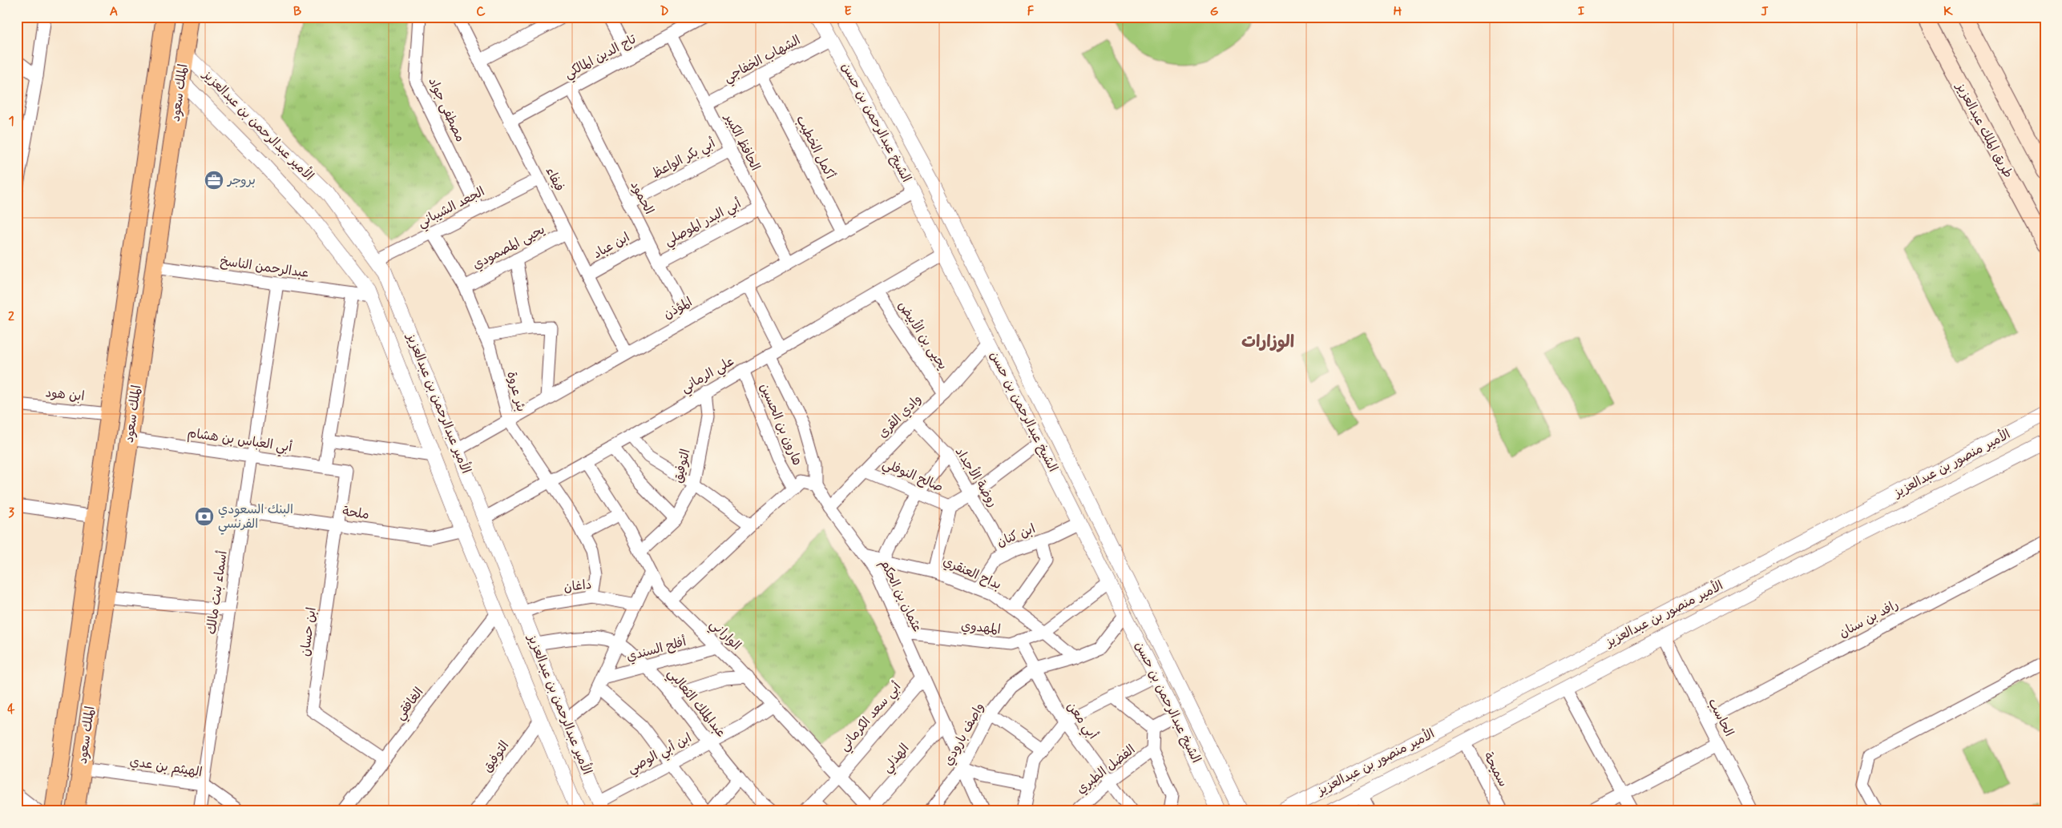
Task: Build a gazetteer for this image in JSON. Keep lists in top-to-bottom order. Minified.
{"streets":{"main road":["الملك سعود","طريق الملك عبدالعزيز"],"street":["تاج الدين المالكي","الشهاب الخفاجي","مصطفى جواد","الشيخ عبدالرحمن بن حسن","الأمير عبدالرحمن بن عبدالعزيز","الحافظ الكبير","أكمل الخطيب","أبي بكر الواعظ","فيفاء","الحمود","الجعد الشيباني","أبي البدر الموصلي","ابن عباد","يحيى المصمودي","عبدالرحمن الناسخ","المؤذن","يحيى بن الأبيض","علي الرماني","بئر عروة","ابن هود","وادي القرى","هارون بن الحسين","أبي العباس بن هشام","الأمير منصور بن عبدالعزيز","التوفيق","صالح النوفلي","روضة الأجداد","ملحة","ابن كنان","بداح العنقري","داغان","أسماء بنت مالك","عثمان بن الحكم","رافد بن سنان","المهدوي","ابن حسان","الواراني","أفلح السندي","عبدالملك الثعالبي","الغافقي","أبي سعد الكرماني","الحاسب","أبي معن","واصف بارودي","ابن أبي الوصي","الهذلي","الهيثم بن عدي","الفضل الطبري","سميحة"]},"crossings":[["تاج الدين المالكي","الحافظ الكبير"],["تاج الدين المالكي","فيفاء"],["تاج الدين المالكي","الحمود"],["الشهاب الخفاجي","الشيخ عبدالرحمن بن حسن"],["الشهاب الخفاجي","الحافظ الكبير"],["الشهاب الخفاجي","أكمل الخطيب"],["الملك سعود","الأمير عبدالرحمن بن عبدالعزيز"],["الملك سعود","عبدالرحمن الناسخ"],["الملك سعود","ابن هود"],["الملك سعود","أبي العباس بن هشام"],["الملك سعود","الهيثم بن عدي"],["مصطفى جواد","الجعد الشيباني"],["الشيخ عبدالرحمن بن حسن","المؤذن"],["الشيخ عبدالرحمن بن حسن","علي الرماني"],["الشيخ عبدالرحمن بن حسن","وادي القرى"],["الشيخ عبدالرحمن بن حسن","ابن كنان"],["الشيخ عبدالرحمن بن حسن","المهدوي"],["الشيخ عبدالرحمن بن حسن","واصف بارودي"],["الأمير عبدالرحمن بن عبدالعزيز","الجعد الشيباني"],["الأمير عبدالرحمن بن عبدالعزيز","عبدالرحمن الناسخ"],["الأمير عبدالرحمن بن عبدالعزيز","المؤذن"],["الأمير عبدالرحمن بن عبدالعزيز","علي الرماني"],["الأمير عبدالرحمن بن عبدالعزيز","التوفيق"],["الأمير عبدالرحمن بن عبدالعزيز","ملحة"],["الأمير عبدالرحمن بن عبدالعزيز","داغان"],["الأمير عبدالرحمن بن عبدالعزيز","عبدالملك الثعالبي"],["الأمير عبدالرحمن بن عبدالعزيز","الغافقي"],["الأمير عبدالرحمن بن عبدالعزيز","ابن أبي الوصي"],["الحافظ الكبير","أبي بكر الواعظ"],["الحافظ الكبير","أبي البدر الموصلي"],["الحافظ الكبير","المؤذن"],["أكمل الخطيب","المؤذن"],["أبي بكر الواعظ","الحمود"],["فيفاء","الجعد الشيباني"],["فيفاء","ابن عباد"],["فيفاء","يحيى المصمودي"],["فيفاء","المؤذن"],["الحمود","أبي البدر الموصلي"],["الحمود","ابن عباد"],["الحمود","المؤذن"],["الجعد الشيباني","بئر عروة"],["يحيى المصمودي","بئر عروة"],["عبدالرحمن الناسخ","أسماء بنت مالك"],["المؤذن","بئر عروة"],["يحيى بن الأبيض","علي الرماني"],["يحيى بن الأبيض","وادي القرى"],["علي الرماني","بئر عروة"],["علي الرماني","هارون بن الحسين"],["علي الرماني","التوفيق"],["علي الرماني","الواراني"],["بئر عروة","داغان"],["وادي القرى","صالح النوفلي"],["وادي القرى","روضة الأجداد"],["وادي القرى","عثمان بن الحكم"],["أبي العباس بن هشام","أسماء بنت مالك"],["أبي العباس بن هشام","ابن حسان"],["الأمير منصور بن عبدالعزيز","الحاسب"],["الأمير منصور بن عبدالعزيز","سميحة"],["التوفيق","الواراني"],["روضة الأجداد","ابن كنان"],["ملحة","أسماء بنت مالك"],["ملحة","ابن حسان"],["ابن كنان","بداح العنقري"],["بداح العنقري","عثمان بن الحكم"],["بداح العنقري","المهدوي"],["بداح العنقري","واصف بارودي"],["أسماء بنت مالك","الهيثم بن عدي"],["عثمان بن الحكم","المهدوي"],["عثمان بن الحكم","أبي سعد الكرماني"],["عثمان بن الحكم","واصف بارودي"],["عثمان بن الحكم","الهذلي"],["رافد بن سنان","الحاسب"],["المهدوي","أبي معن"],["ابن حسان","الغافقي"],["الواراني","أفلح السندي"],["الواراني","أبي سعد الكرماني"],["الواراني","ابن أبي الوصي"],["الواراني","الهذلي"],["أفلح السندي","عبدالملك الثعالبي"],["عبدالملك الثعالبي","ابن أبي الوصي"],["أبي معن","واصف بارودي"],["أبي معن","الفضل الطبري"]],"districts":["الوزارات"],"places":{"office":["بروجر"],"bank":["البنك السعودي الفرنسي"]},"grid":{"columns":["A","B","C","D","E","F","G","H","I","J","K"],"rows":["1","2","3","4"]}}
